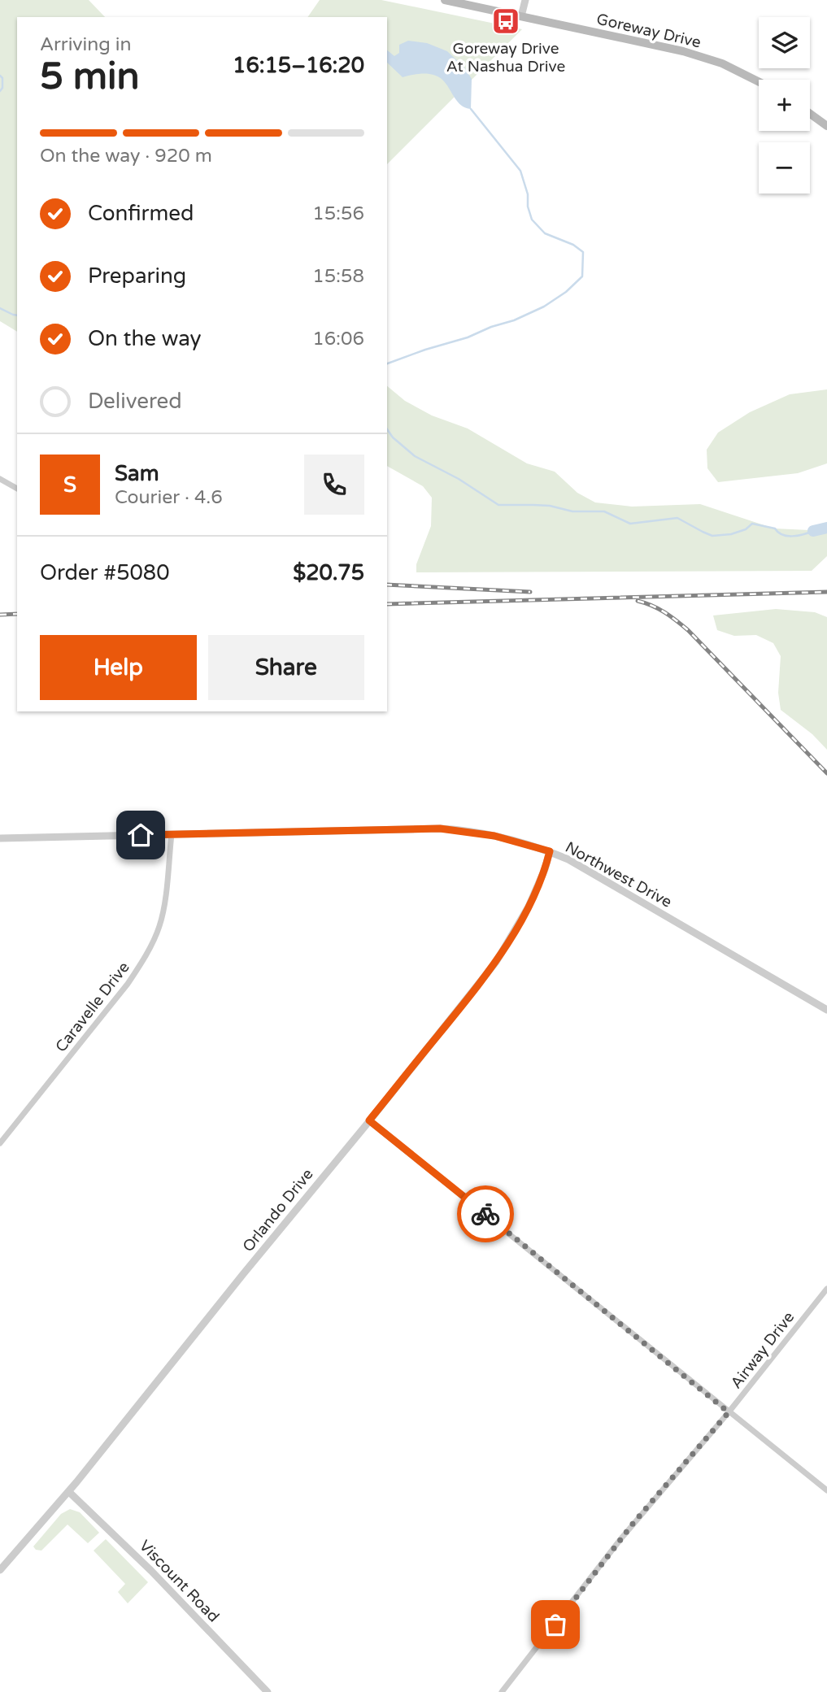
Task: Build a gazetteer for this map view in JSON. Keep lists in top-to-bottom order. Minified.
{"streets":{"main road":["Goreway Drive"],"street":["Northwest Drive","Caravelle Drive","Orlando Drive","Airway Drive","Viscount Road"]},"crossings":[["Northwest Drive","Caravelle Drive"],["Northwest Drive","Orlando Drive"],["Orlando Drive","Viscount Road"]],"places":{"bus stop":["Goreway Drive At Nashua Drive"]},"page":{"map_buttons":["+","−"],"heading":["5 min","Arriving in","16:15–16:20"],"panel":["Sam","Courier · 4.6","Order #5080","$20.75"],"bar":"On the way · 920 m","list":[["Confirmed","15:56"],["Preparing","15:58"],["On the way","16:06"],"Delivered"],"round":"S","buttons":["Help","Share"]}}
